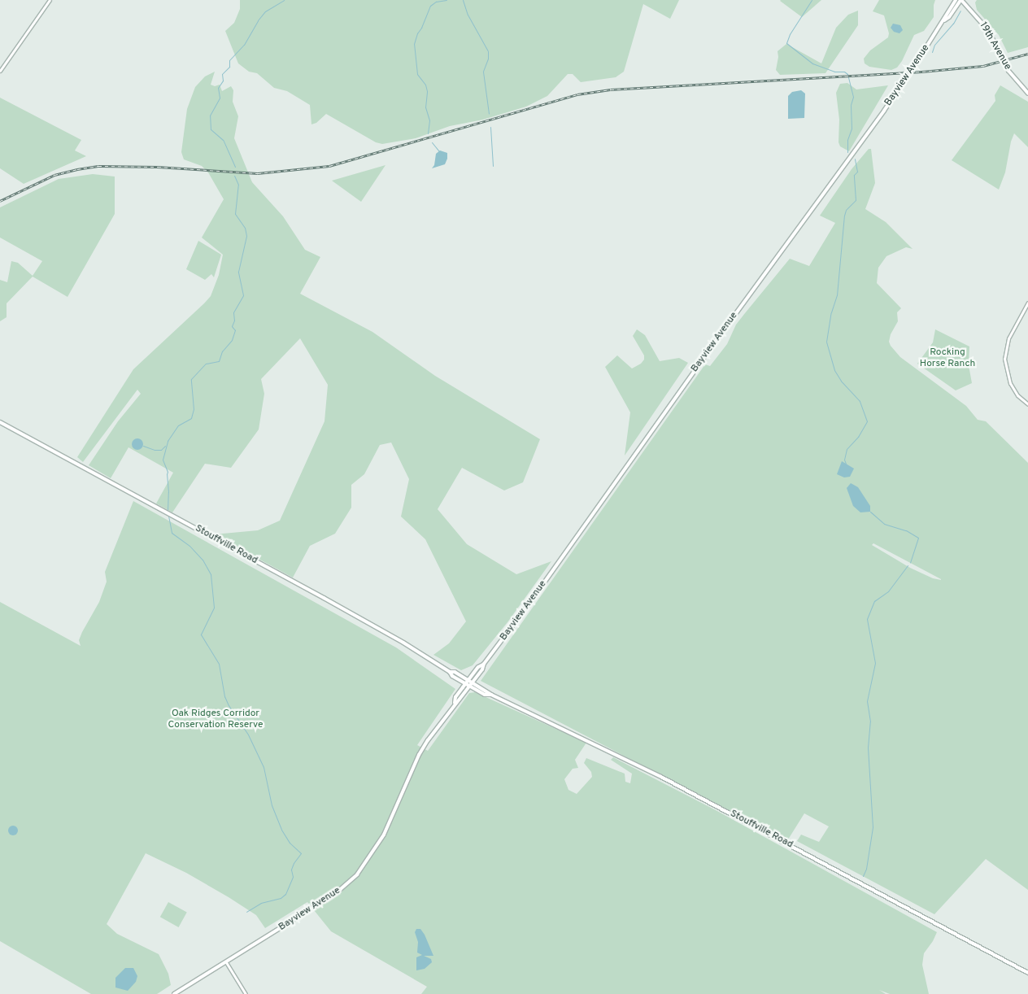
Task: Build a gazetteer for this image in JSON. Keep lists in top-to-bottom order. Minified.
{"streets":{"main road":["19th Avenue","Bayview Avenue","Stouffville Road"]},"crossings":[["19th Avenue","Bayview Avenue"],["Bayview Avenue","Stouffville Road"]],"parks":["Rocking Horse Ranch","Oak Ridges Corridor Conservation Reserve"]}
